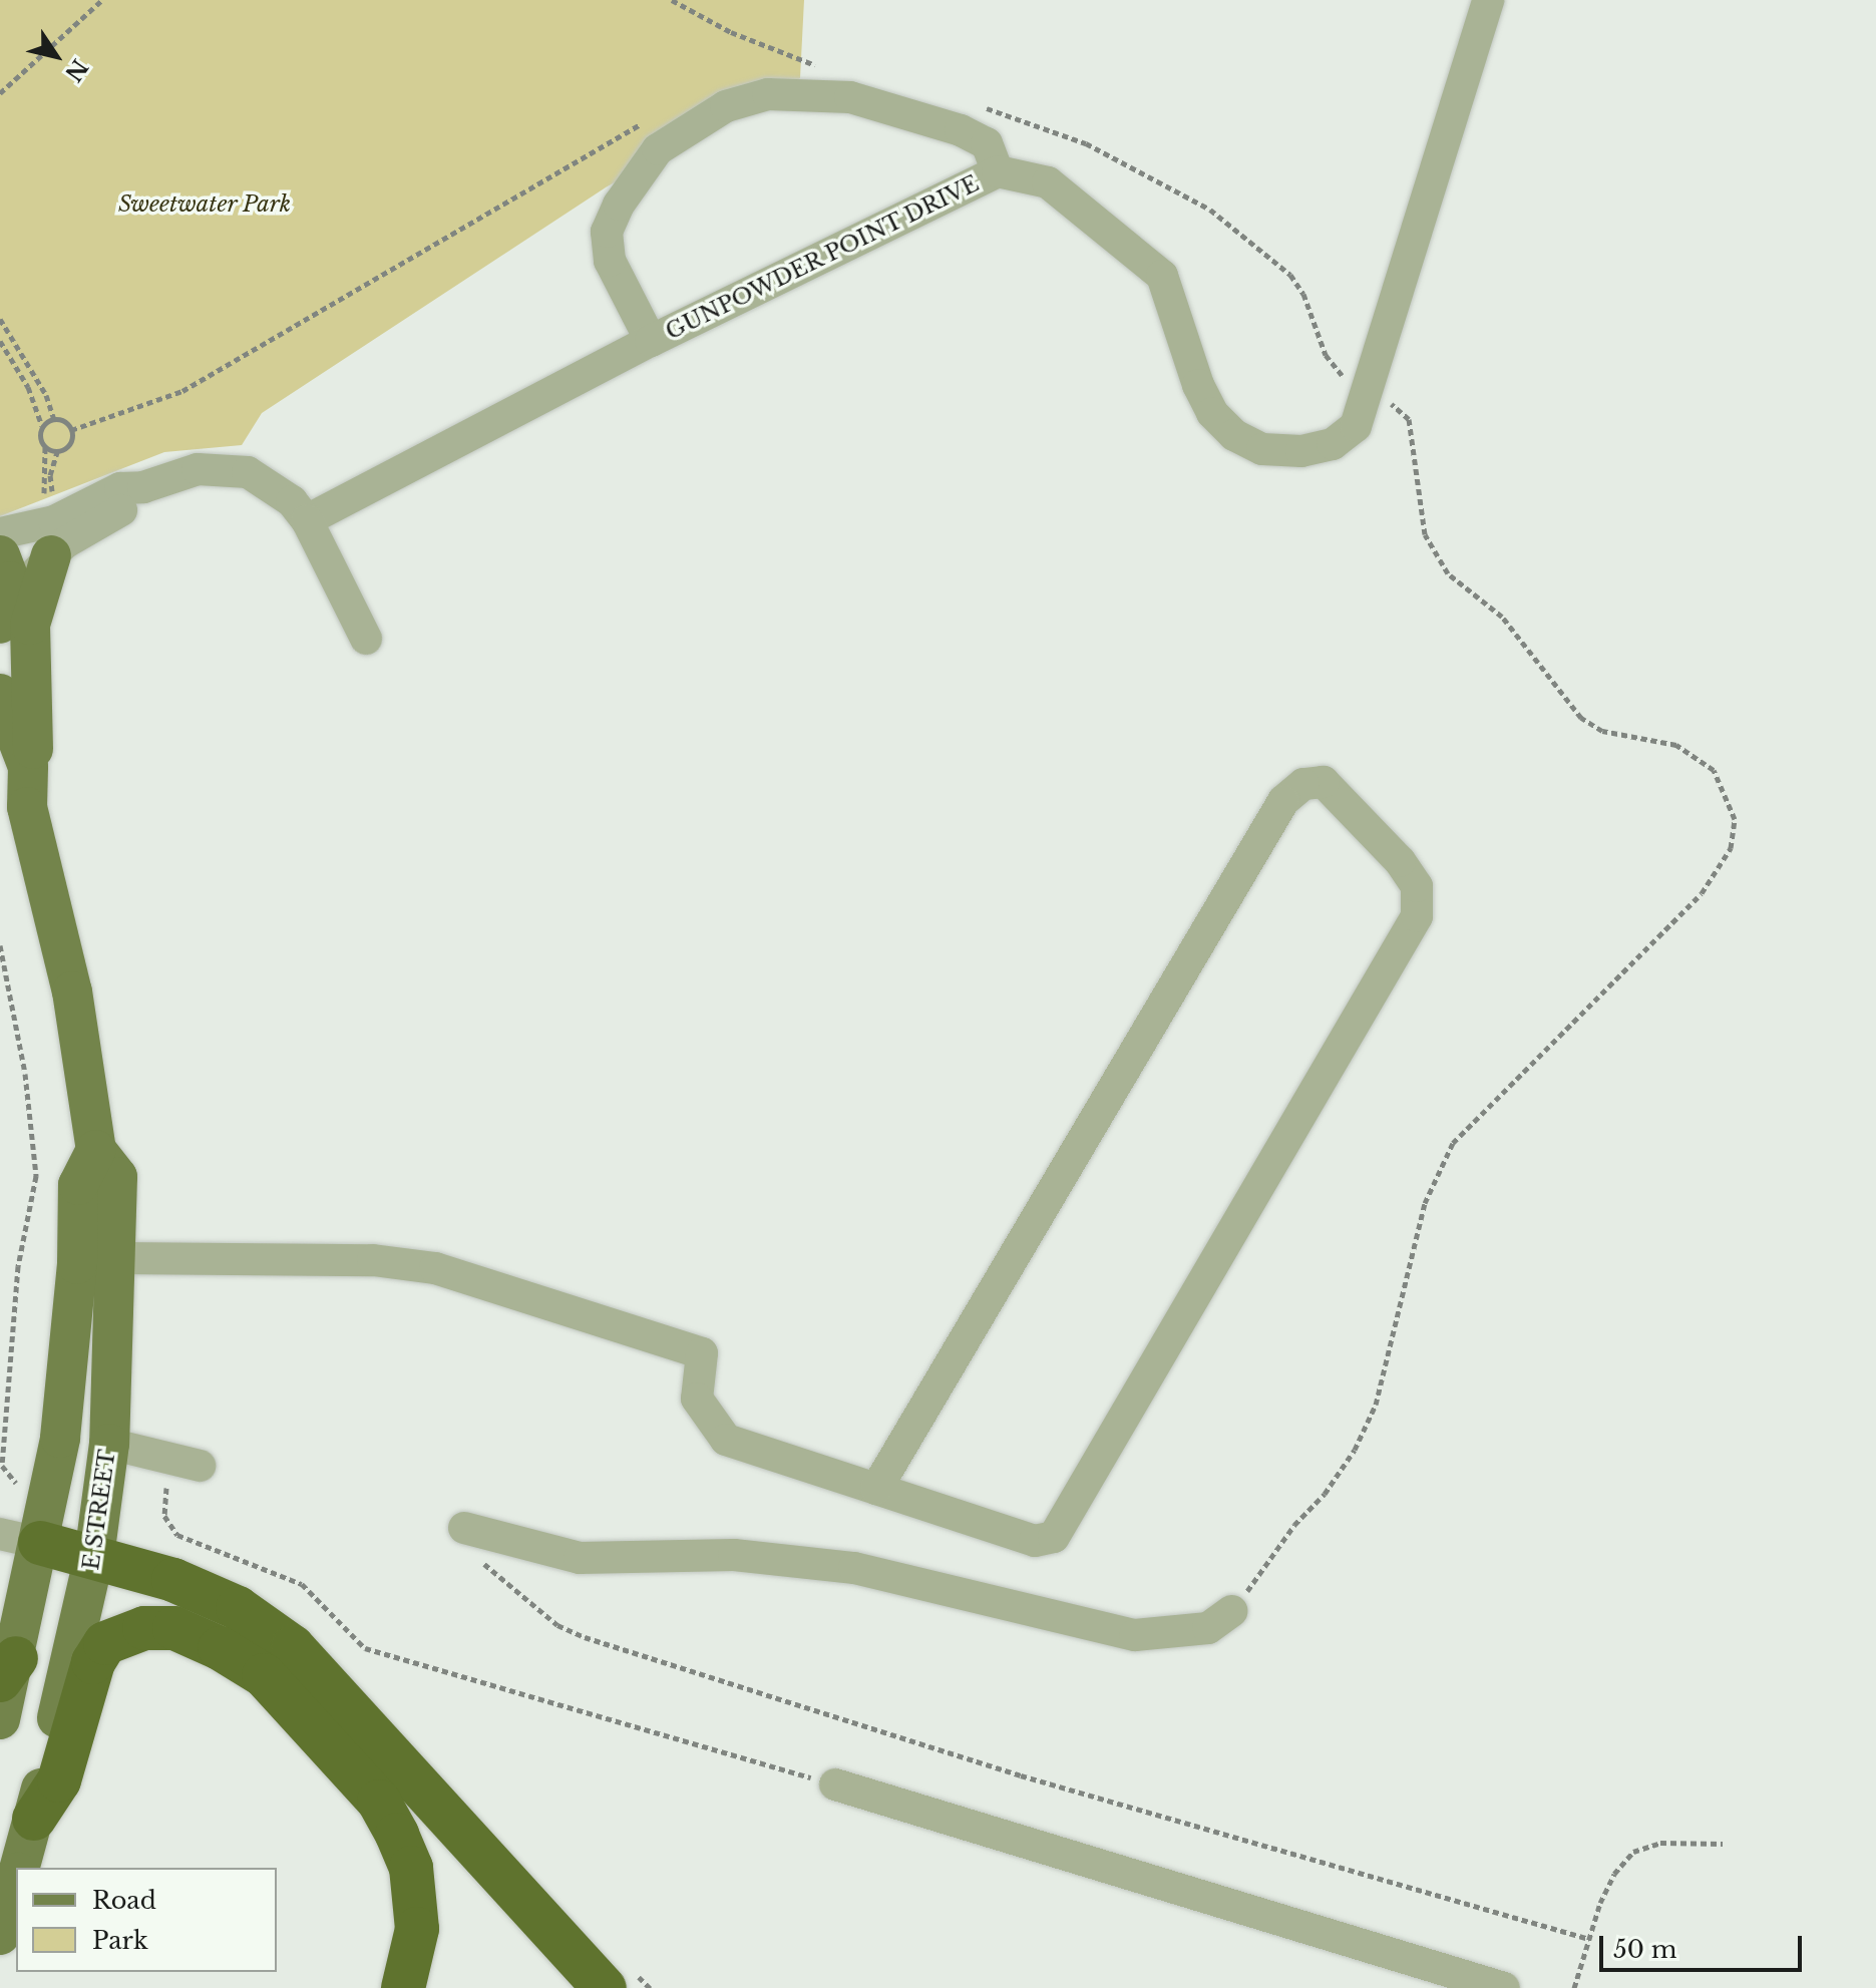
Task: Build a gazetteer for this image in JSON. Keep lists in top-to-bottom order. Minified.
{"streets":{"main road":["E STREET"],"street":["GUNPOWDER POINT DRIVE"]},"parks":["Sweetwater Park"],"legend":["Road","Park"],"scale_bar":"50 m","north":"bottom right"}
